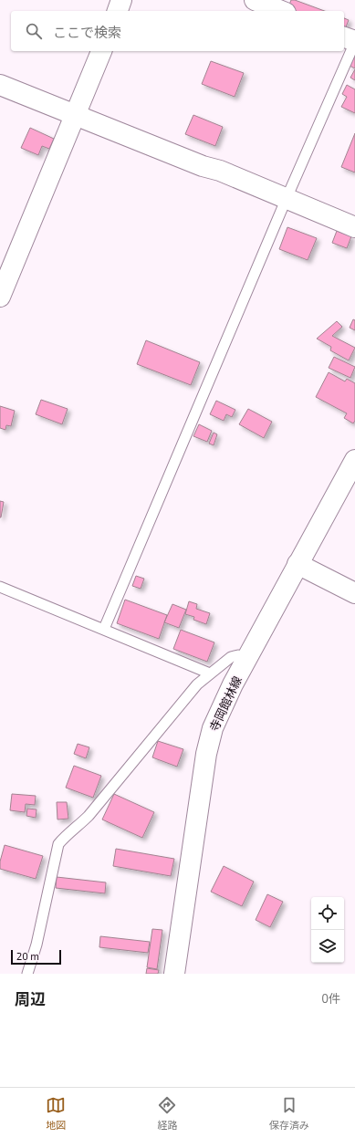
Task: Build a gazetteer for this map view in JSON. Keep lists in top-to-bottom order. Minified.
{"streets":{"street":["寺岡館林線"]},"scale_bar":"20 m","page":{"search":"ここで検索","scale":"20 m","heading":["周辺","0件"],"nav":["地図","経路","保存済み"]}}
